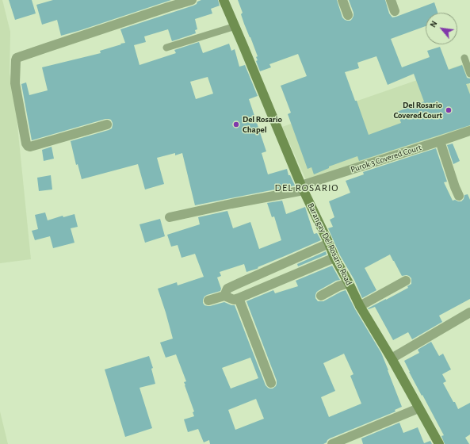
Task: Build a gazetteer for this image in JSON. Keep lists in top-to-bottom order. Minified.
{"streets":{"main road":["Barangay Del Rosario Road"],"street":["Purok 3 Covered Court"]},"crossings":[["Purok 3 Covered Court","Barangay Del Rosario Road"]],"districts":["DEL ROSARIO"],"places":["Del Rosario Covered Court","Del Rosario Chapel"],"north":"top left"}
